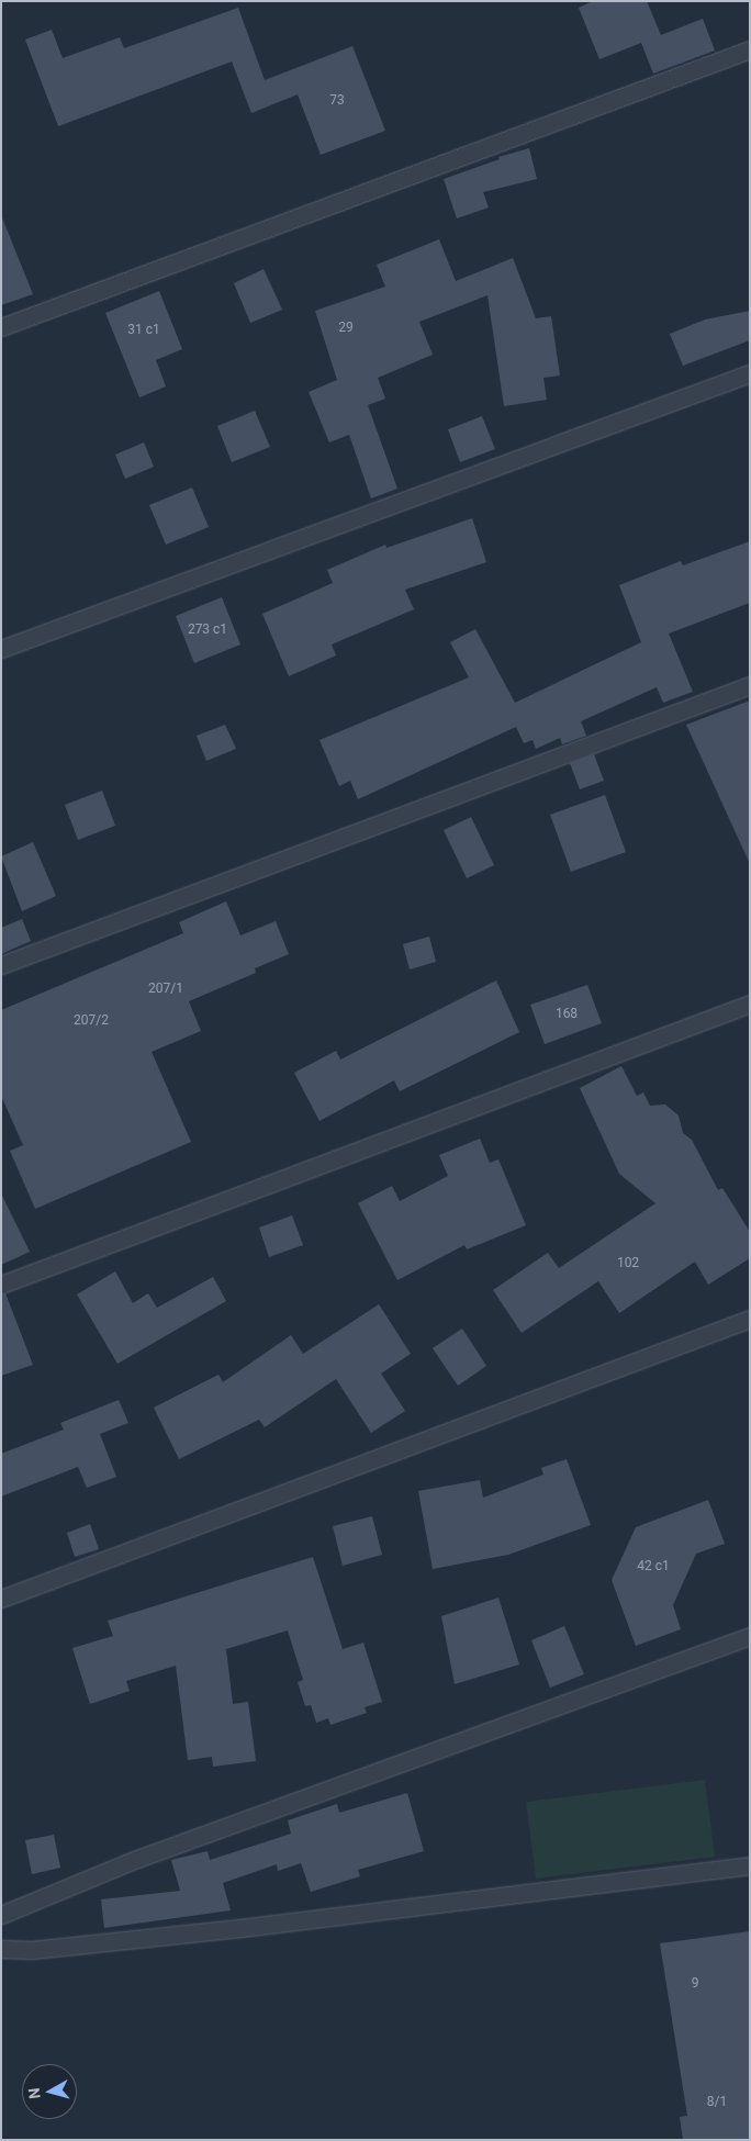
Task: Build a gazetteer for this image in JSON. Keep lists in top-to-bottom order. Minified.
{"house_numbers":["73","29","31 с1","273 с1","207/1","168","207/2","102","42 с1","9","8/1"],"north":"left"}
